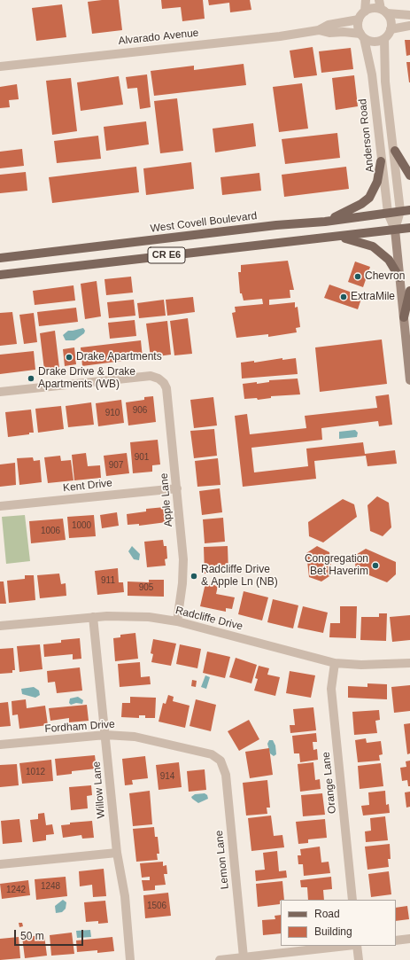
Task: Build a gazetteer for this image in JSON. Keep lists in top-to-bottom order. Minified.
{"streets":{"main road":["Anderson Road","West Covell Boulevard","CR E6"],"street":["Alvarado Avenue","Kent Drive","Apple Lane","Radcliffe Drive","Fordham Drive","Orange Lane","Willow Lane","Lemon Lane"]},"crossings":[["Alvarado Avenue","Anderson Road"],["Anderson Road","West Covell Boulevard"],["Anderson Road","CR E6"],["Kent Drive","Apple Lane"],["Apple Lane","Radcliffe Drive"],["Radcliffe Drive","Orange Lane"],["Radcliffe Drive","Willow Lane"],["Fordham Drive","Willow Lane"],["Fordham Drive","Lemon Lane"]],"places":["Chevron","ExtraMile","Drake Apartments","Drake Drive & Drake Apartments (WB)","Congregation Bet Haverim","Radcliffe Drive & Apple Ln (NB)"],"house_numbers":["906","910","901","907","1000","1006","911","905","1012","914","1248","1242","1506"],"legend":["Road","Building"],"scale_bar":"50 m"}
